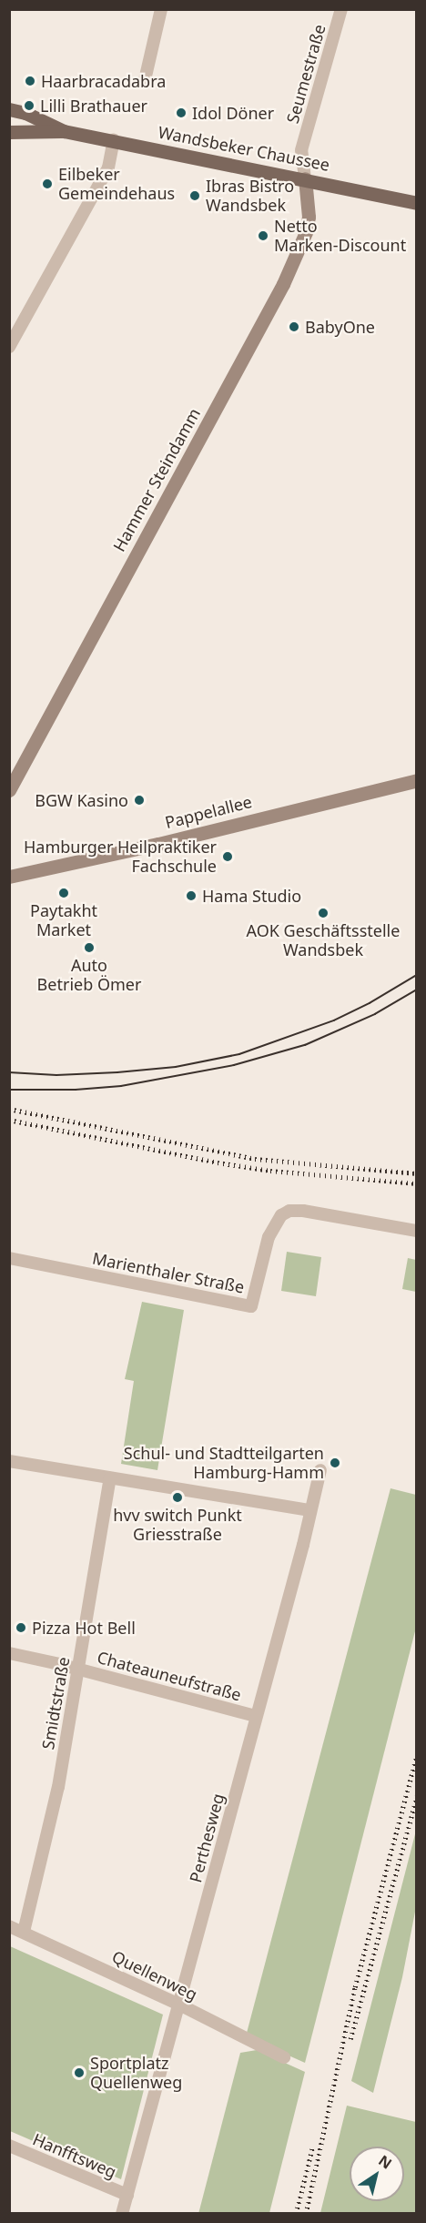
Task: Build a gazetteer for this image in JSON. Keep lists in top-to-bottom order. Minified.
{"streets":{"main road":["Wandsbeker Chaussee"],"street":["Seumestraße","Hammer Steindamm","Pappelallee","Marienthaler Straße","Chateauneufstraße","Smidtstraße","Perthesweg","Quellenweg","Hanfftsweg"]},"crossings":[["Seumestraße","Wandsbeker Chaussee"],["Seumestraße","Hammer Steindamm"],["Wandsbeker Chaussee","Hammer Steindamm"],["Chateauneufstraße","Smidtstraße"],["Chateauneufstraße","Perthesweg"],["Smidtstraße","Quellenweg"],["Perthesweg","Quellenweg"],["Perthesweg","Hanfftsweg"]],"places":["Haarbracadabra","Lilli Brathauer","Idol Döner","Eilbeker Gemeindehaus","Ibras Bistro Wandsbek","Netto Marken-Discount","BabyOne","BGW Kasino","Hamburger Heilpraktiker Fachschule","Paytakht Market","Hama Studio","AOK Geschäftsstelle Wandsbek","Auto Betrieb Ömer","Schul- und Stadtteilgarten Hamburg-Hamm","hvv switch Punkt Griesstraße","Pizza Hot Bell","Sportplatz Quellenweg"],"north":"top right"}
